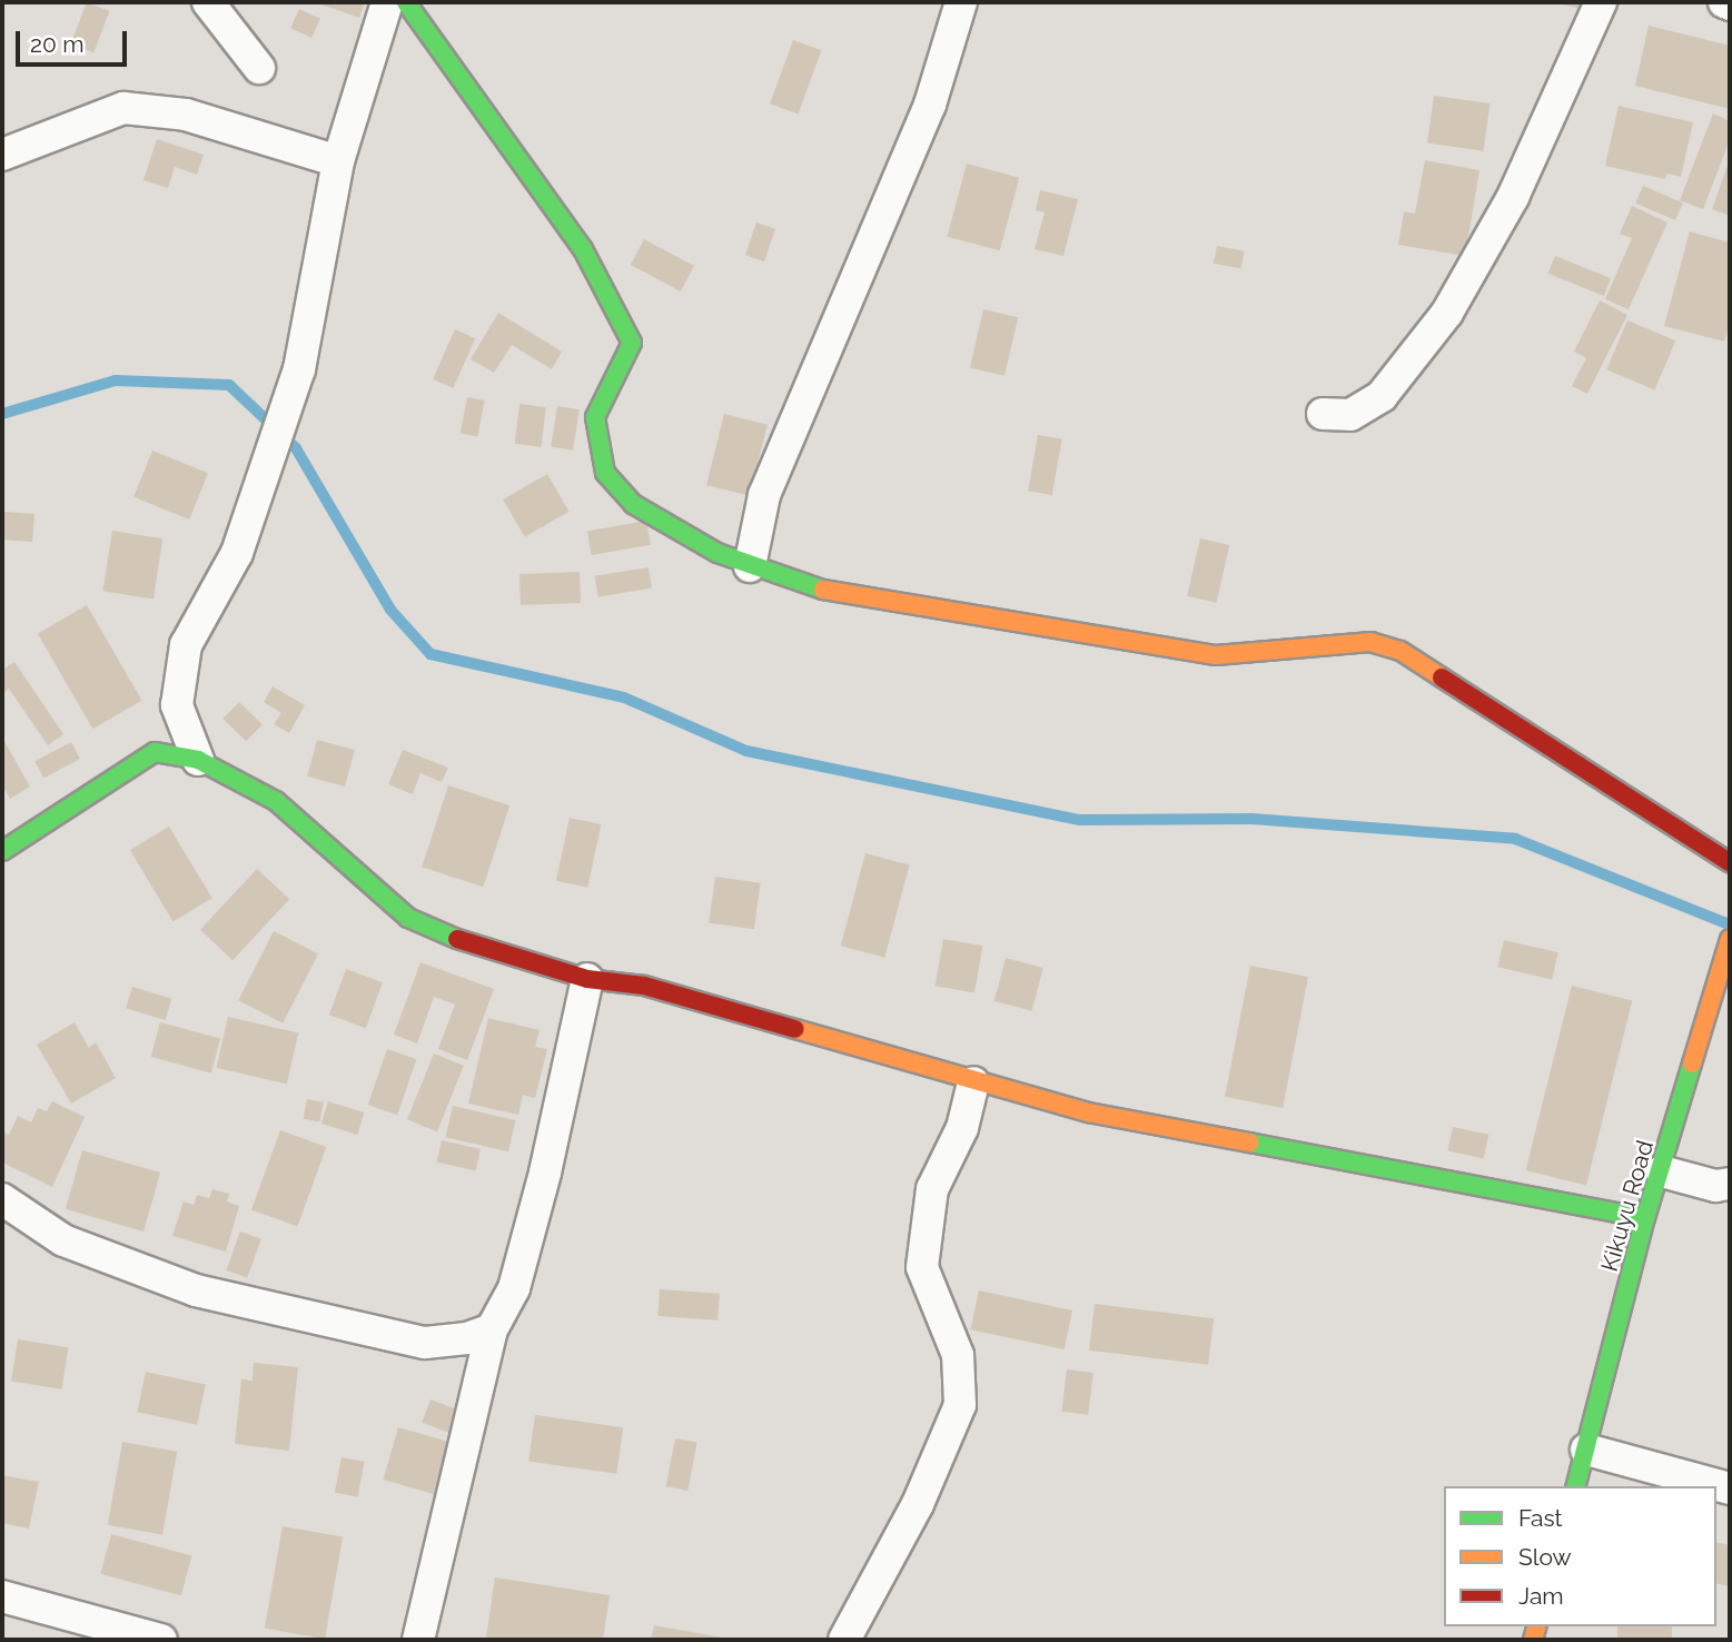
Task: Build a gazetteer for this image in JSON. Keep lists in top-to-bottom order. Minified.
{"streets":{"street":["Kikuyu Road"]},"legend":["Fast","Slow","Jam"],"scale_bar":"20 m"}
